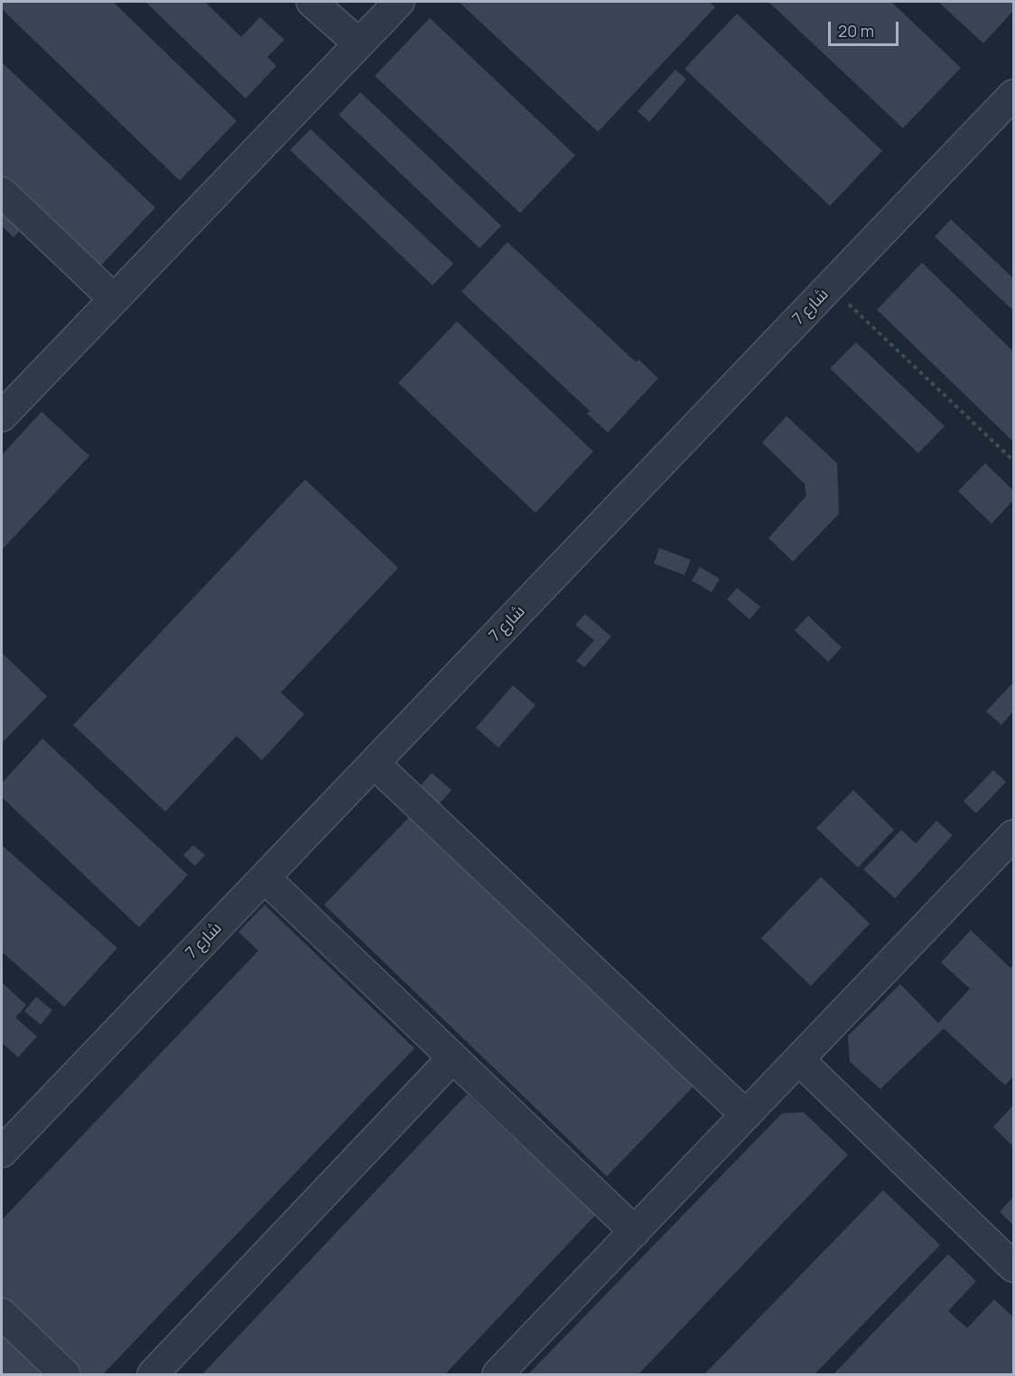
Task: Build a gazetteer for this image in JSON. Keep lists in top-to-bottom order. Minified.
{"streets":{"street":["شارع 7"]},"scale_bar":"20 m"}
